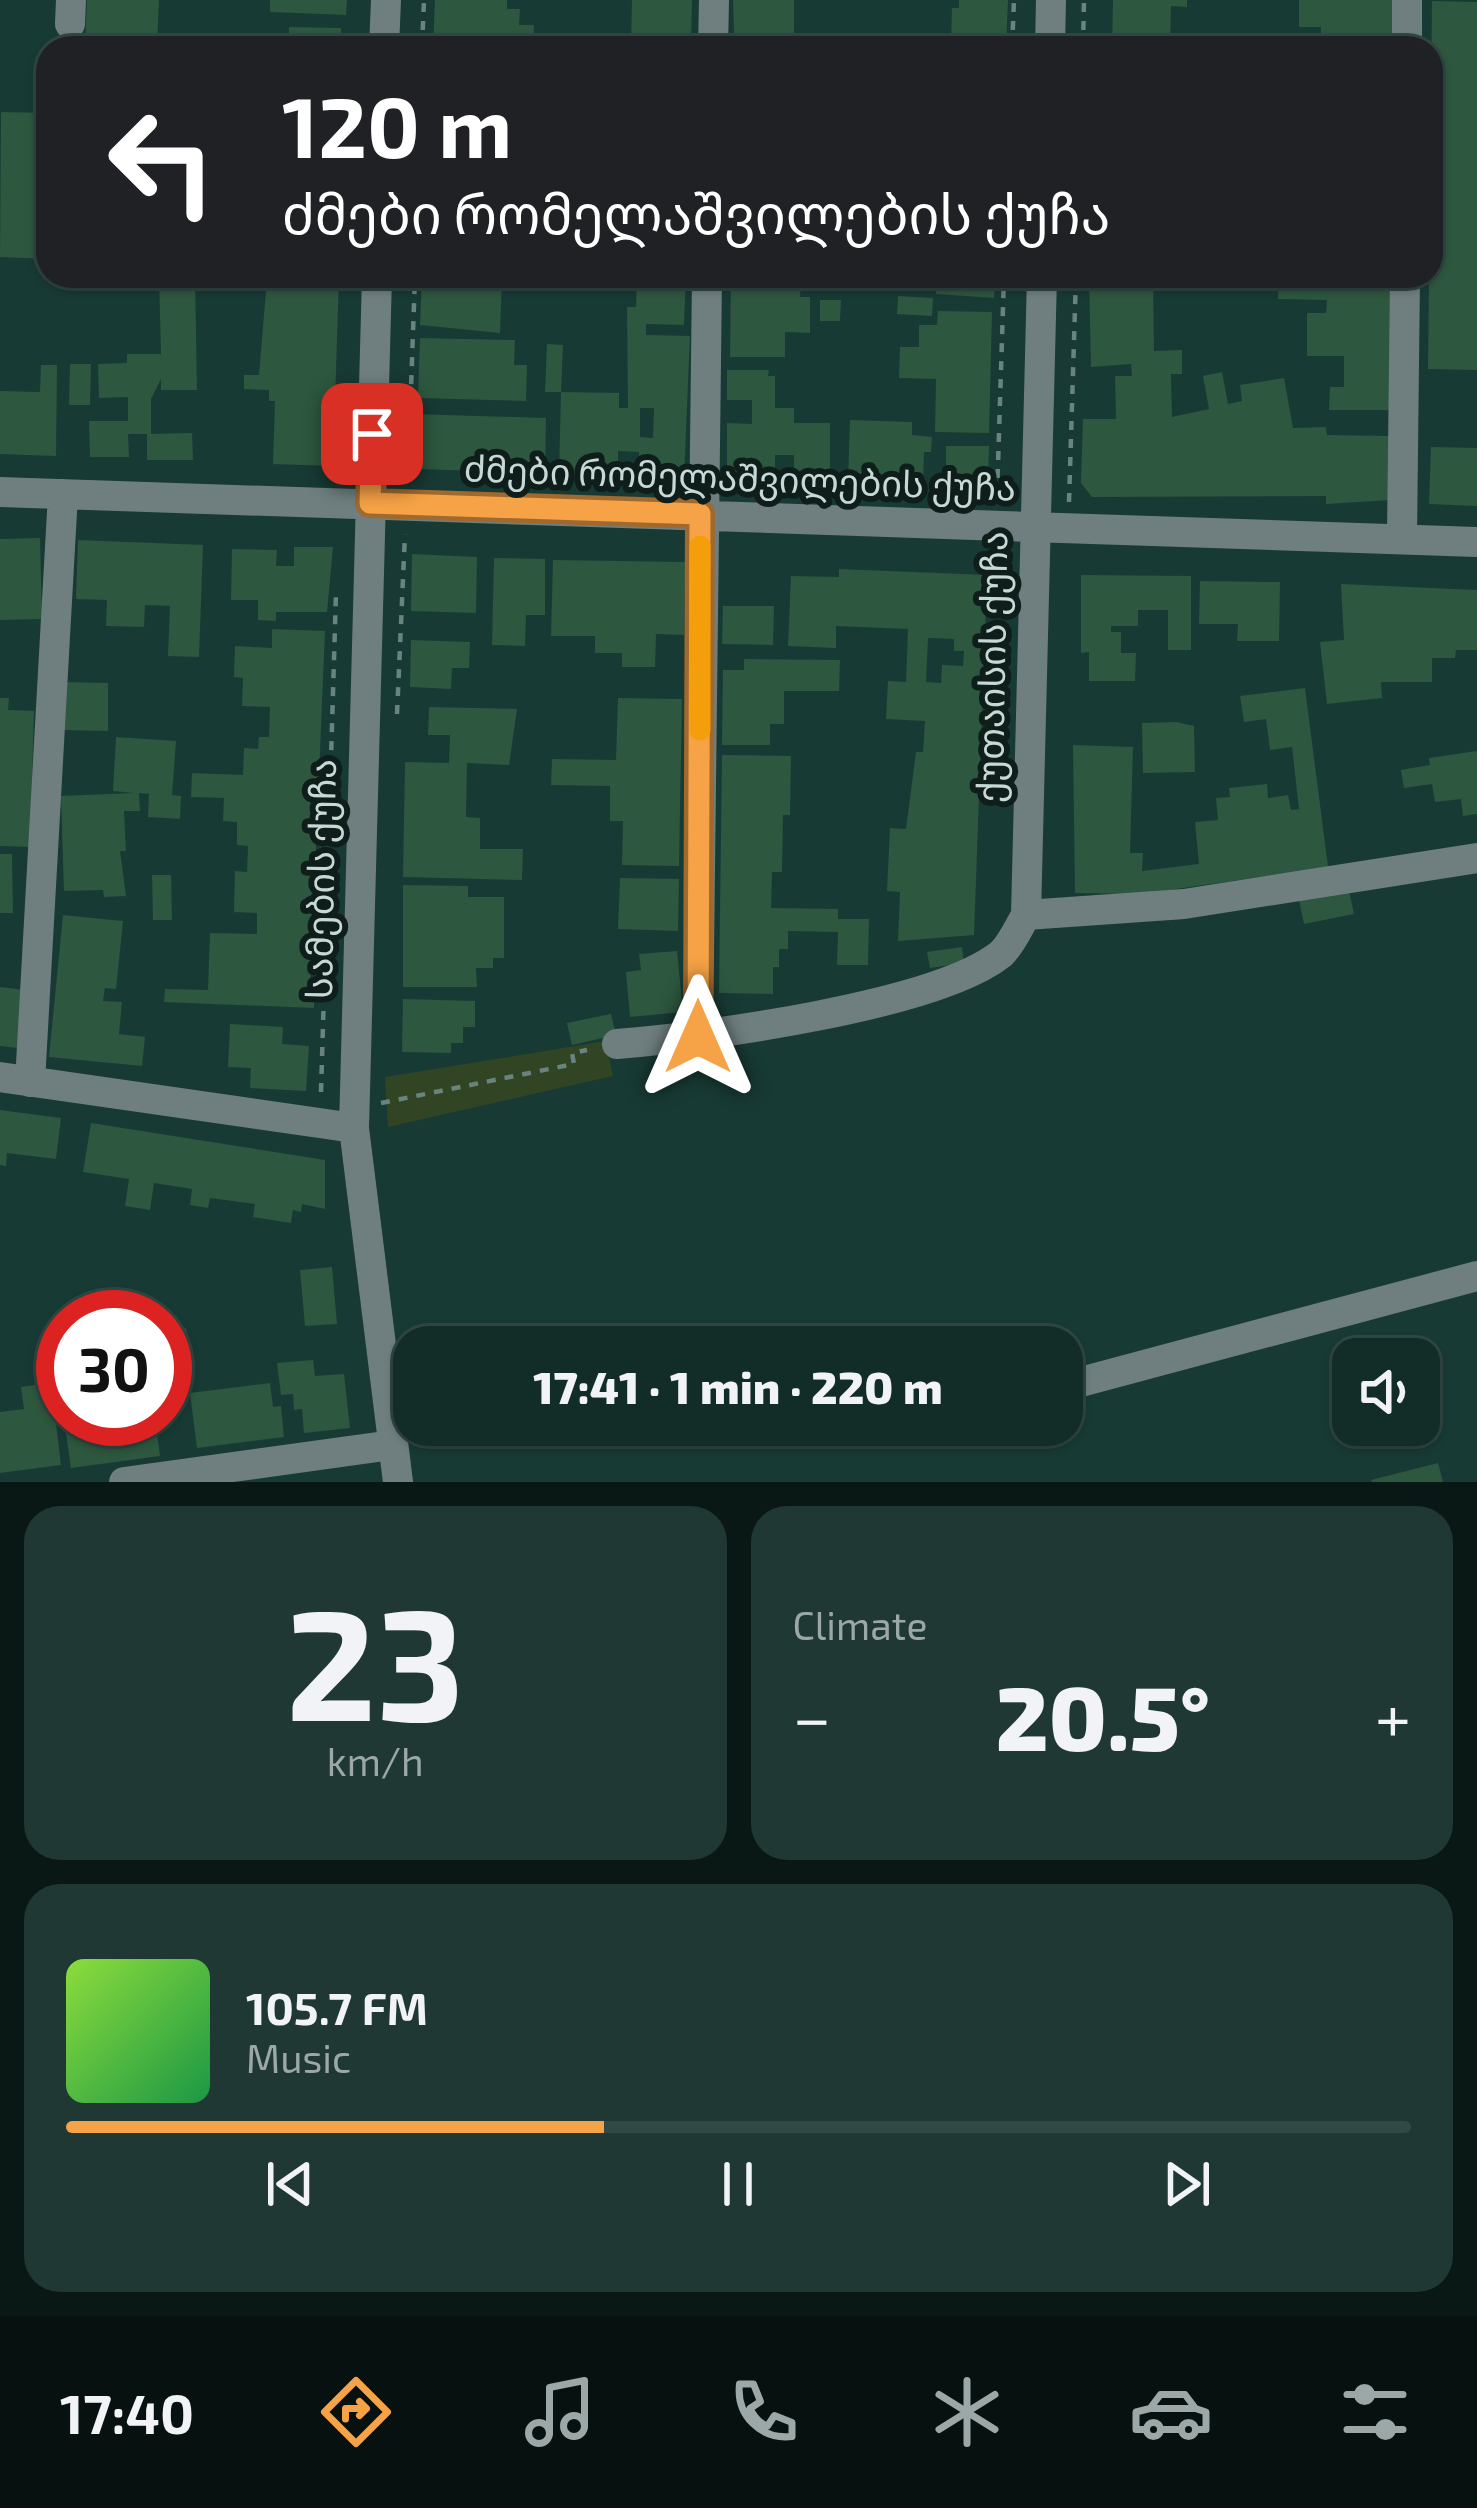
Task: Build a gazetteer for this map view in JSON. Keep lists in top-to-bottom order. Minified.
{"streets":{"street":["ძმები რომელაშვილების ქუჩა","ქუთაისის ქუჩა","სამების ქუჩა"]},"crossings":[["ძმები რომელაშვილების ქუჩა","ქუთაისის ქუჩა"],["ძმები რომელაშვილების ქუჩა","სამების ქუჩა"]],"page":{"turn":["120 m","ძმები რომელაშვილების ქუჩა"],"limit":"30","trip":"17:41 · 1 min · 220 m","tile":[["23","km/h"],"Climate"],"heat":["−","20.5°","+"],"song":["105.7 FM","Music"],"tabs":"17:40"}}
